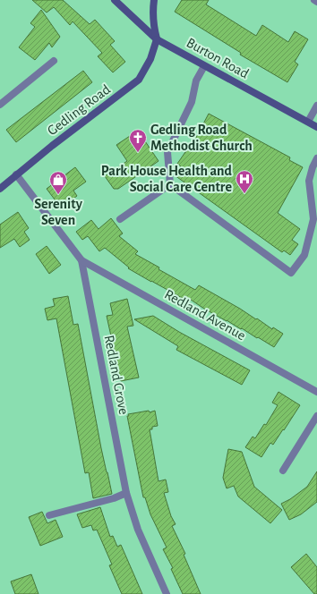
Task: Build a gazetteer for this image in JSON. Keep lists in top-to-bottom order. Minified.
{"streets":{"street":["Burton Road","Gedling Road","Redland Avenue","Redland Grove"]},"crossings":[["Burton Road","Gedling Road"],["Gedling Road","Redland Grove"],["Redland Avenue","Redland Grove"]],"places":{"church":["Gedling Road Methodist Church"],"hospital":["Park House Health and Social Care Centre"],"shop":["Serenity Seven"]}}
